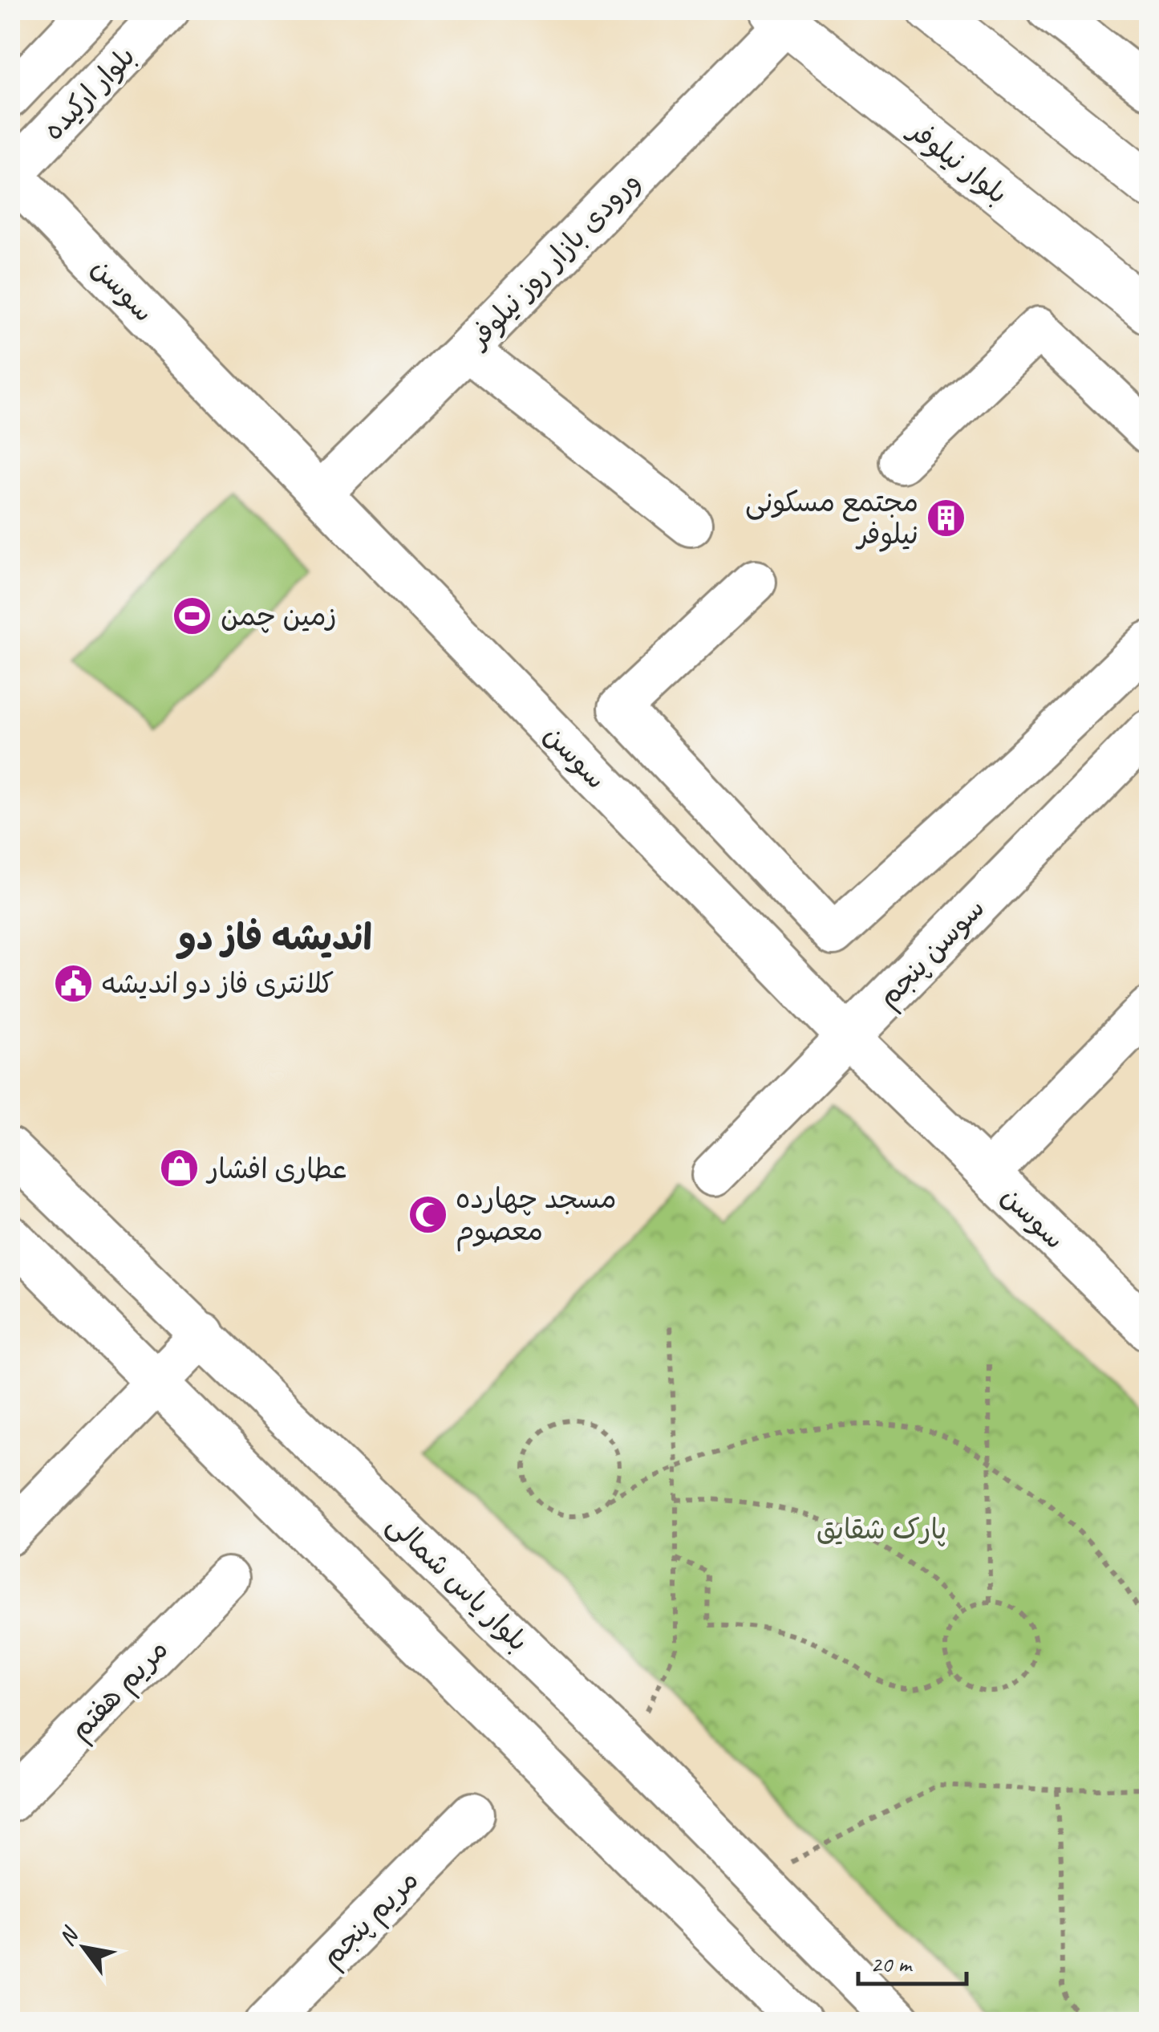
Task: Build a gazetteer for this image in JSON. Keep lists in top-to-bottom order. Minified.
{"streets":{"main road":["بلوار نیلوفر"],"street":["بلوار ارکیده","ورودی بازار روز نیلوفر","سوسن","سوسن پنجم","بلوار یاس شمالی","مریم هفتم","مریم پنجم"]},"crossings":[["بلوار ارکیده","سوسن"],["بلوار نیلوفر","ورودی بازار روز نیلوفر"],["ورودی بازار روز نیلوفر","سوسن"],["سوسن","سوسن پنجم"]],"districts":["اندیشه فاز دو"],"parks":["پارک شقایق"],"places":{"building":["مجتمع مسکونی نیلوفر"],"sports":["زمین چمن"],"public building":["کلانتری فاز دو اندیشه"],"shop":["عطاری افشار"],"mosque":["مسجد چهارده معصوم"]},"scale_bar":"20 m","north":"top left"}
